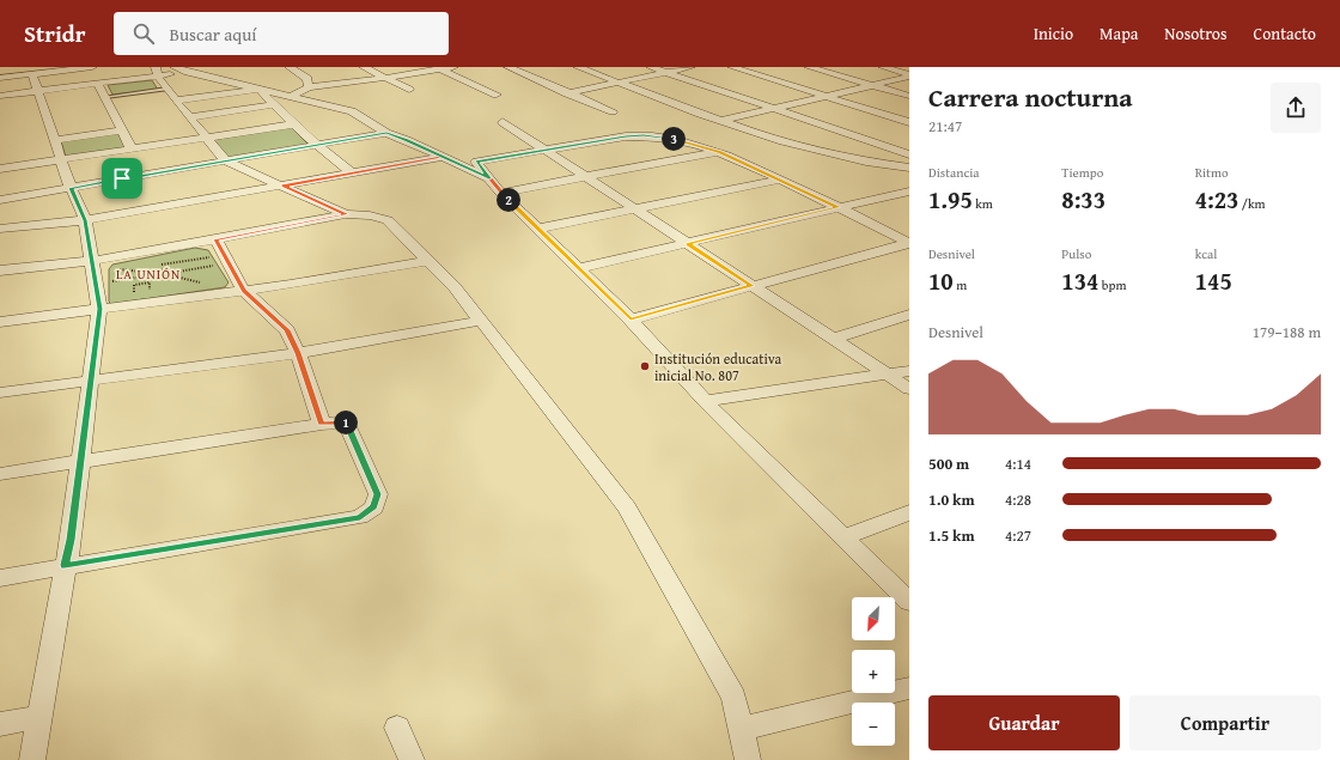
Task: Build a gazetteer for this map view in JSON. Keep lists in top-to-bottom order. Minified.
{"districts":["LA UNIÓN"],"places":["Institución educativa inicial No. 807"],"north":"bottom left","page":{"header":"Stridr","search":"Buscar aquí","nav":["Inicio","Mapa","Nosotros","Contacto"],"heading":["Carrera nocturna","21:47"],"pins":["3","2","1"],"stats":[["Distancia","1.95 km"],["Tiempo","8:33"],["Ritmo","4:23 /km"],["Desnivel","10 m"],["Pulso","134 bpm"],["kcal","145"]],"chart":["Desnivel","179–188 m"],"list":[{"name":"500 m","note":"4:14"},{"name":"1.0 km","note":"4:28"},{"name":"1.5 km","note":"4:27"}],"map_buttons":["+","−"],"buttons":["Guardar","Compartir"]}}
